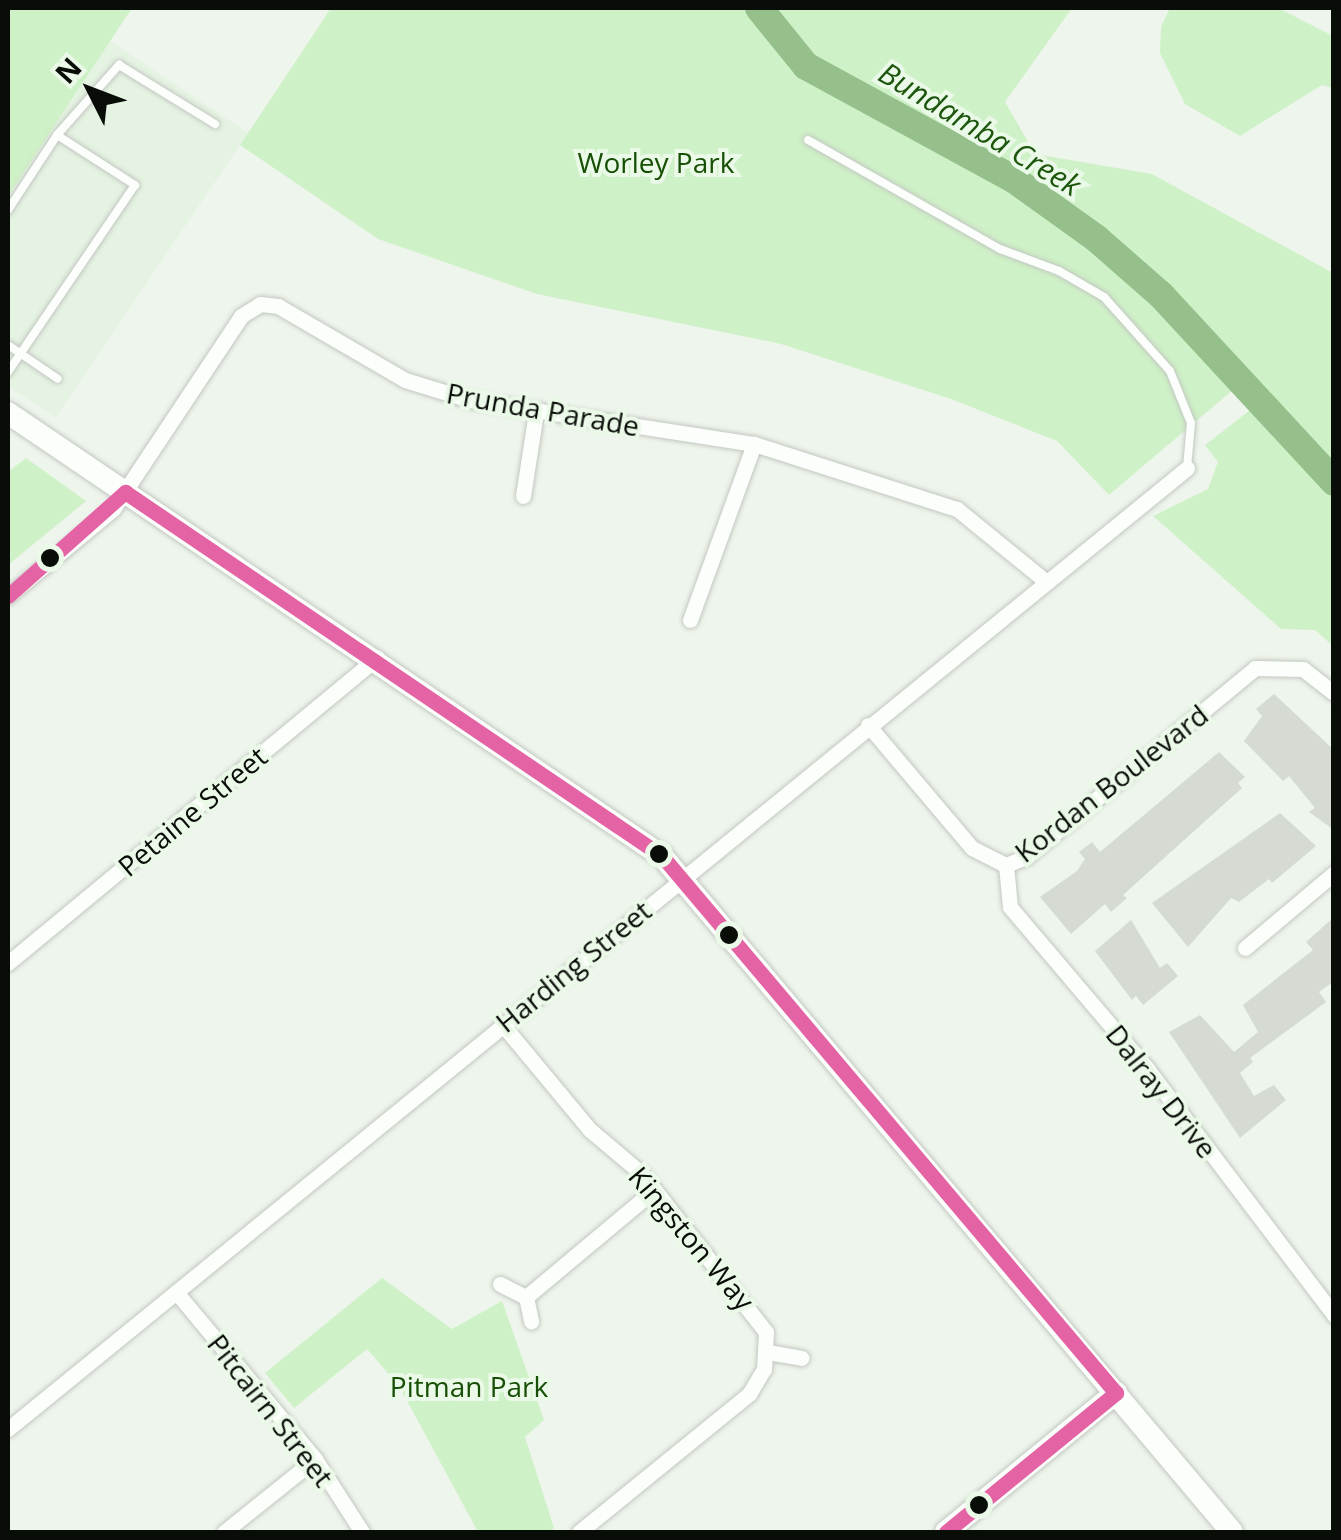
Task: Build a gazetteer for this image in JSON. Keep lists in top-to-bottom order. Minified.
{"streets":{"street":["Prunda Parade","Kordan Boulevard","Petaine Street","Harding Street","Dalray Drive","Kingston Way","Pitcairn Street"]},"crossings":[["Prunda Parade","Harding Street"],["Kordan Boulevard","Harding Street"],["Kordan Boulevard","Dalray Drive"],["Harding Street","Kingston Way"],["Harding Street","Pitcairn Street"]],"water":["Bundamba Creek"],"parks":["Worley Park","Pitman Park"],"north":"top left"}
